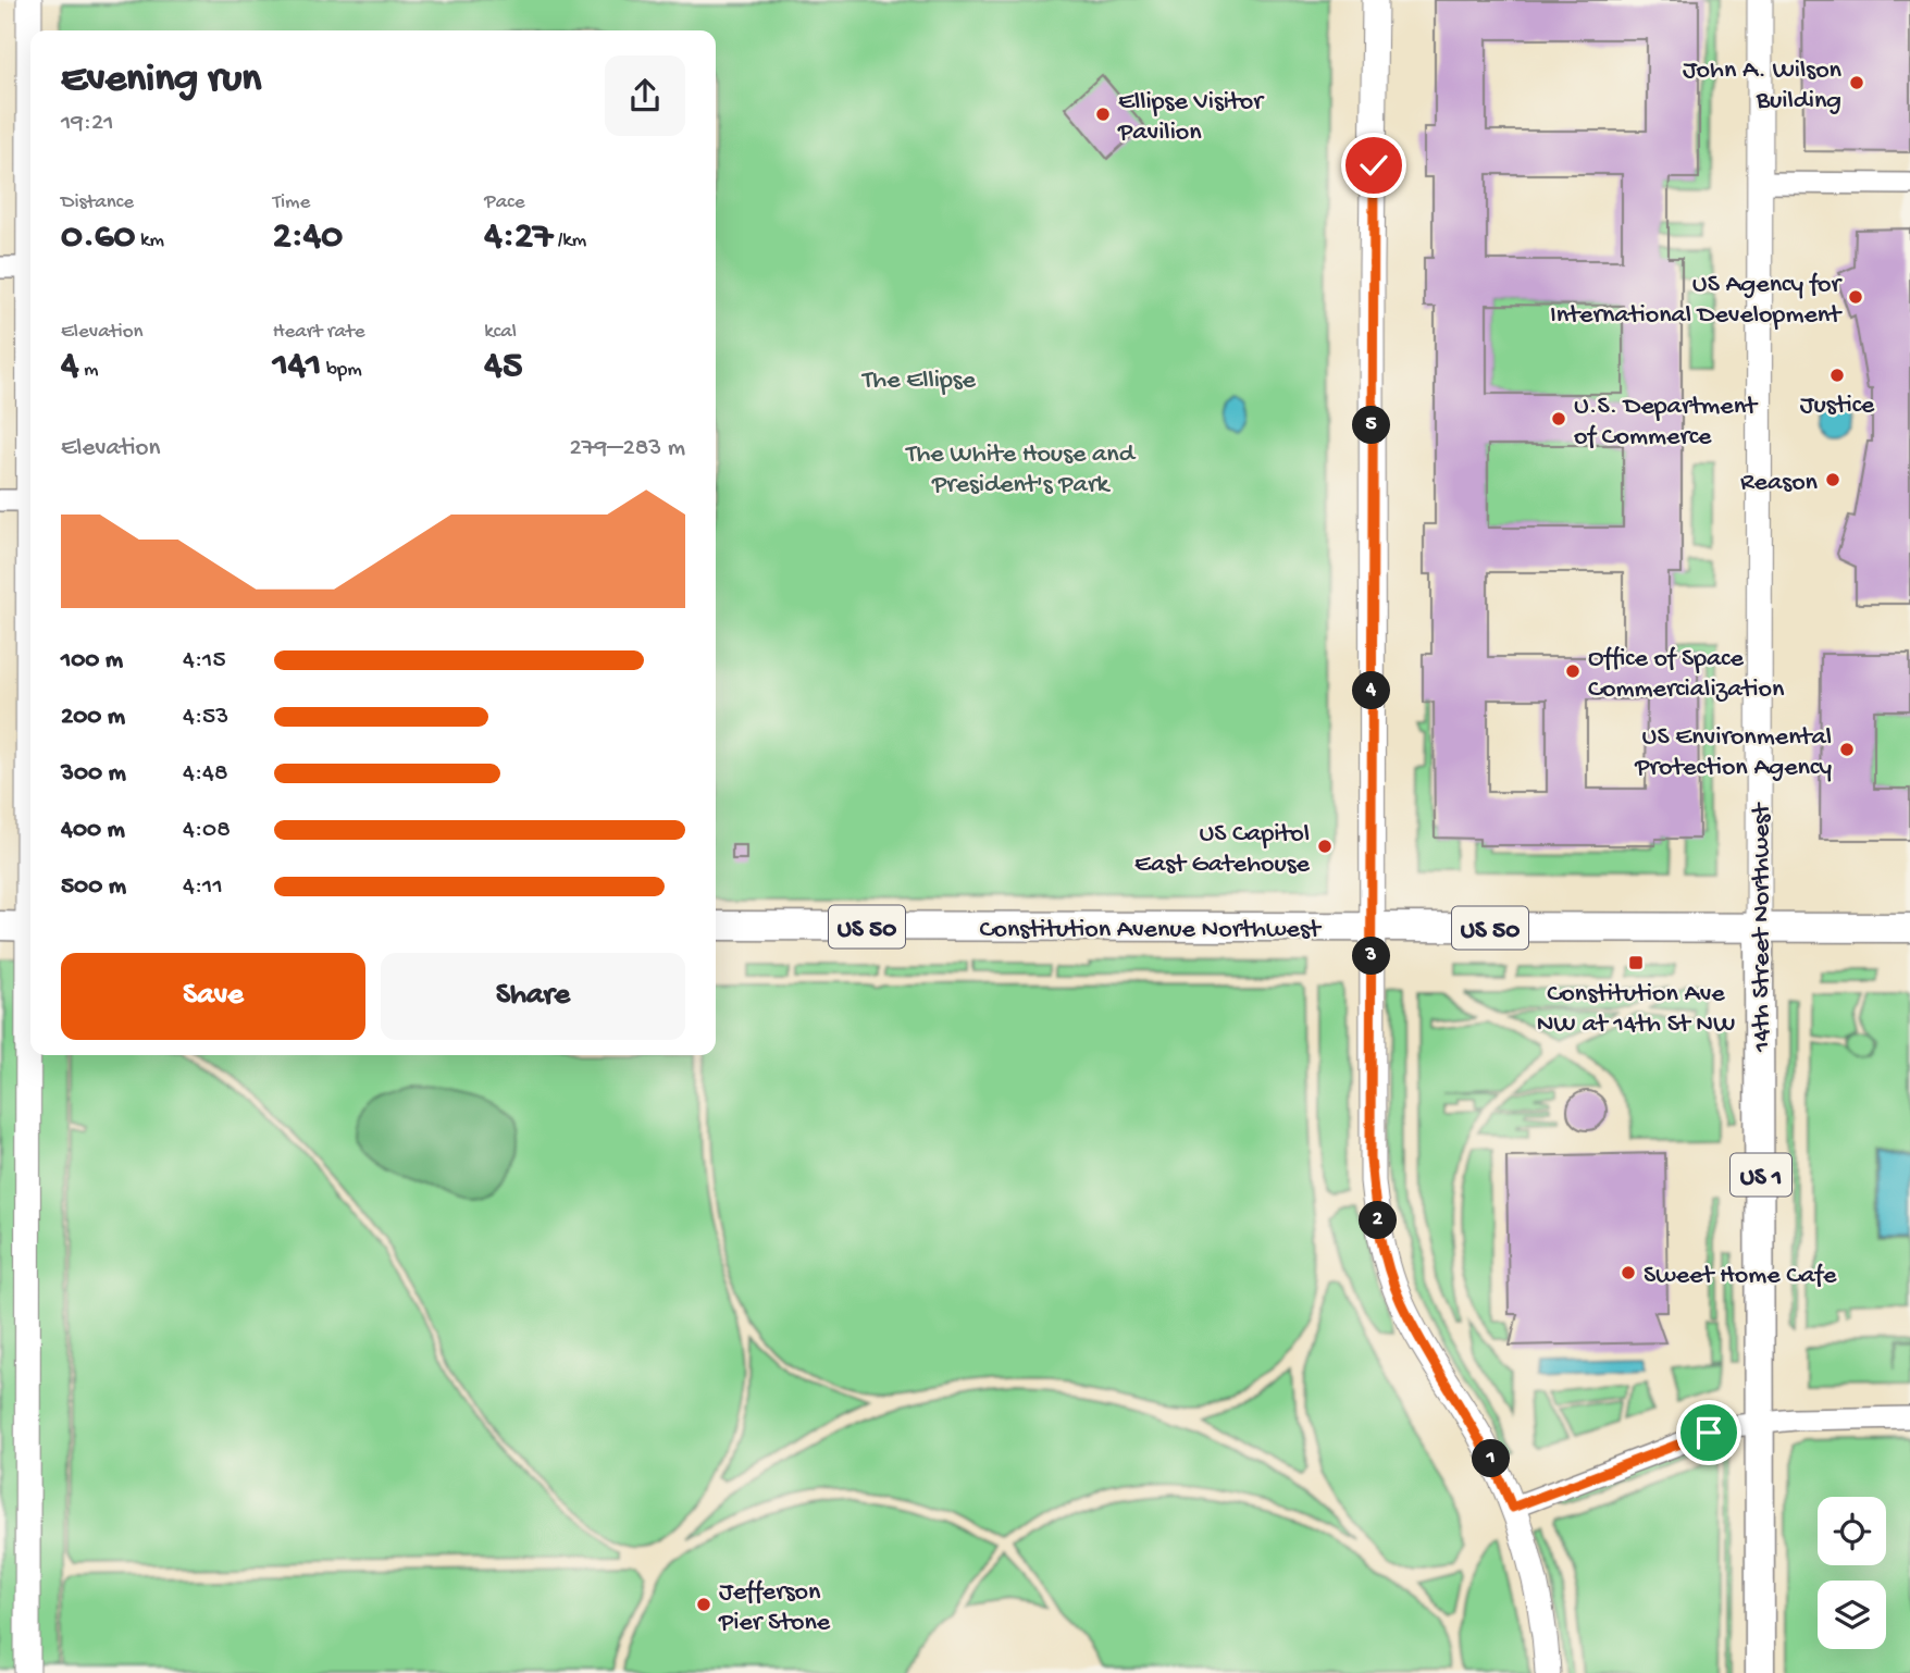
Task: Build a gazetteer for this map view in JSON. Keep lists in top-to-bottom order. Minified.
{"streets":{"highway":["US 50","Constitution Avenue Northwest","14th Street Northwest","US 1"]},"crossings":[["Constitution Avenue Northwest","14th Street Northwest"]],"parks":["The Ellipse","The White House and President's Park"],"places":{"other":["John A. Wilson Building","Ellipse Visitor Pavilion","US Agency for International Development","Justice","U.S. Department of Commerce","Reason","Office of Space Commercialization","US Environmental Protection Agency","US Capitol East Gatehouse","Sweet Home Cafe","Jefferson Pier Stone"],"transit":["Constitution Ave NW at 14th St NW"]},"page":{"heading":["Evening run","19:21"],"stats":[["Distance","0.60 km"],["Time","2:40"],["Pace","4:27 /km"],["Elevation","4 m"],["Heart rate","141 bpm"],["kcal","45"]],"pins":["5","4","3","2","1"],"chart":["Elevation","279–283 m"],"list":[{"name":"100 m","note":"4:15"},{"name":"200 m","note":"4:53"},{"name":"300 m","note":"4:48"},{"name":"400 m","note":"4:08"},{"name":"500 m","note":"4:11"}],"buttons":["Save","Share"]}}
